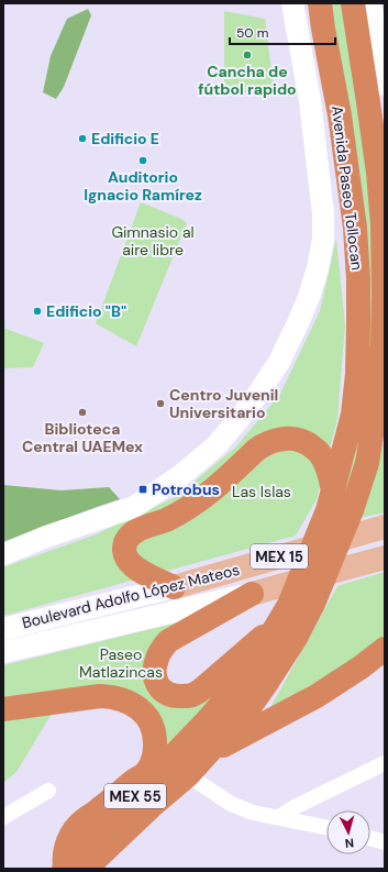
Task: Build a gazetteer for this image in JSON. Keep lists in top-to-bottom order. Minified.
{"streets":{"highway":["Avenida Paseo Tollocan","MEX 55"],"main road":["MEX 15","Boulevard Adolfo López Mateos"]},"crossings":[["Avenida Paseo Tollocan","MEX 55"]],"parks":["Gimnasio al aire libre","Las Islas","Paseo Matlazincas"],"places":{"other":["Cancha de fútbol rapido","Edificio E","Auditorio Ignacio Ramírez","Edificio \"B\"","Centro Juvenil Universitario","Biblioteca Central UAEMex"],"transit":["Potrobus"]},"scale_bar":"50 m","north":"bottom"}
